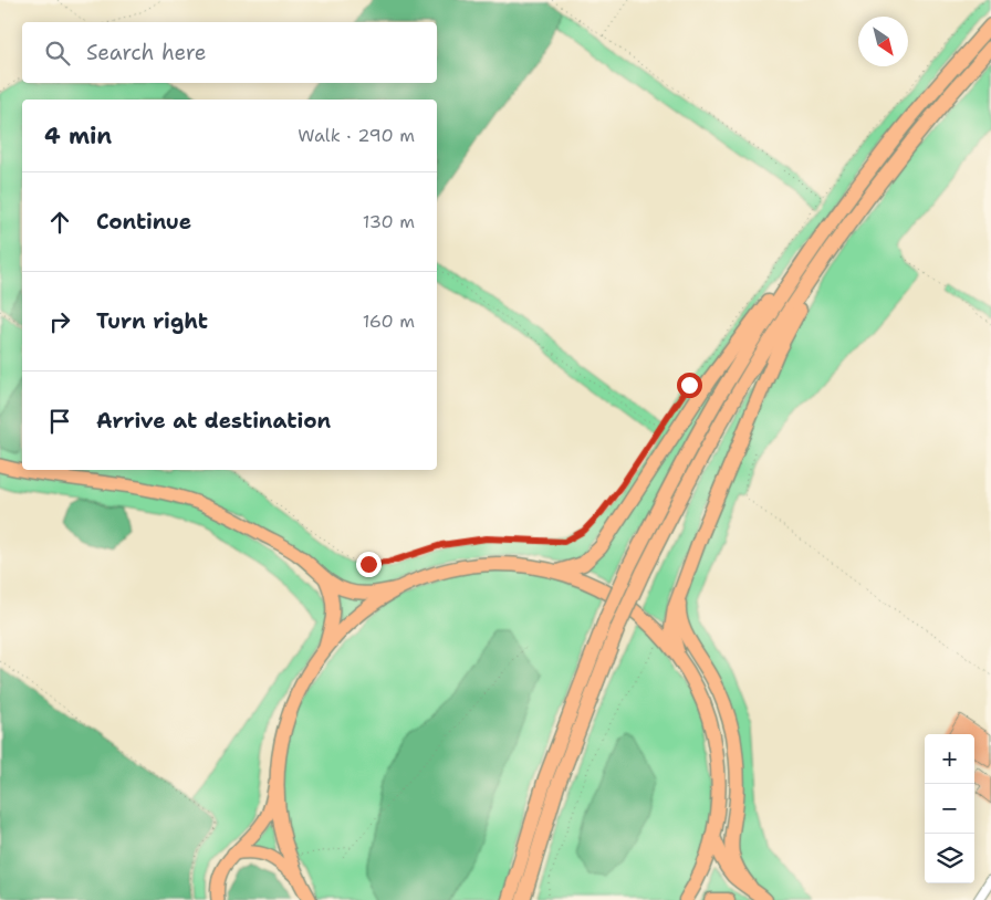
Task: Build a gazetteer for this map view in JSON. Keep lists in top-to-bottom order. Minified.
{"north":"bottom right","page":{"search":"Search here","heading":["4 min","Walk · 290 m"],"list":[["Continue","130 m"],["Turn right","160 m"],"Arrive at destination"],"map_buttons":["+","−"]}}
